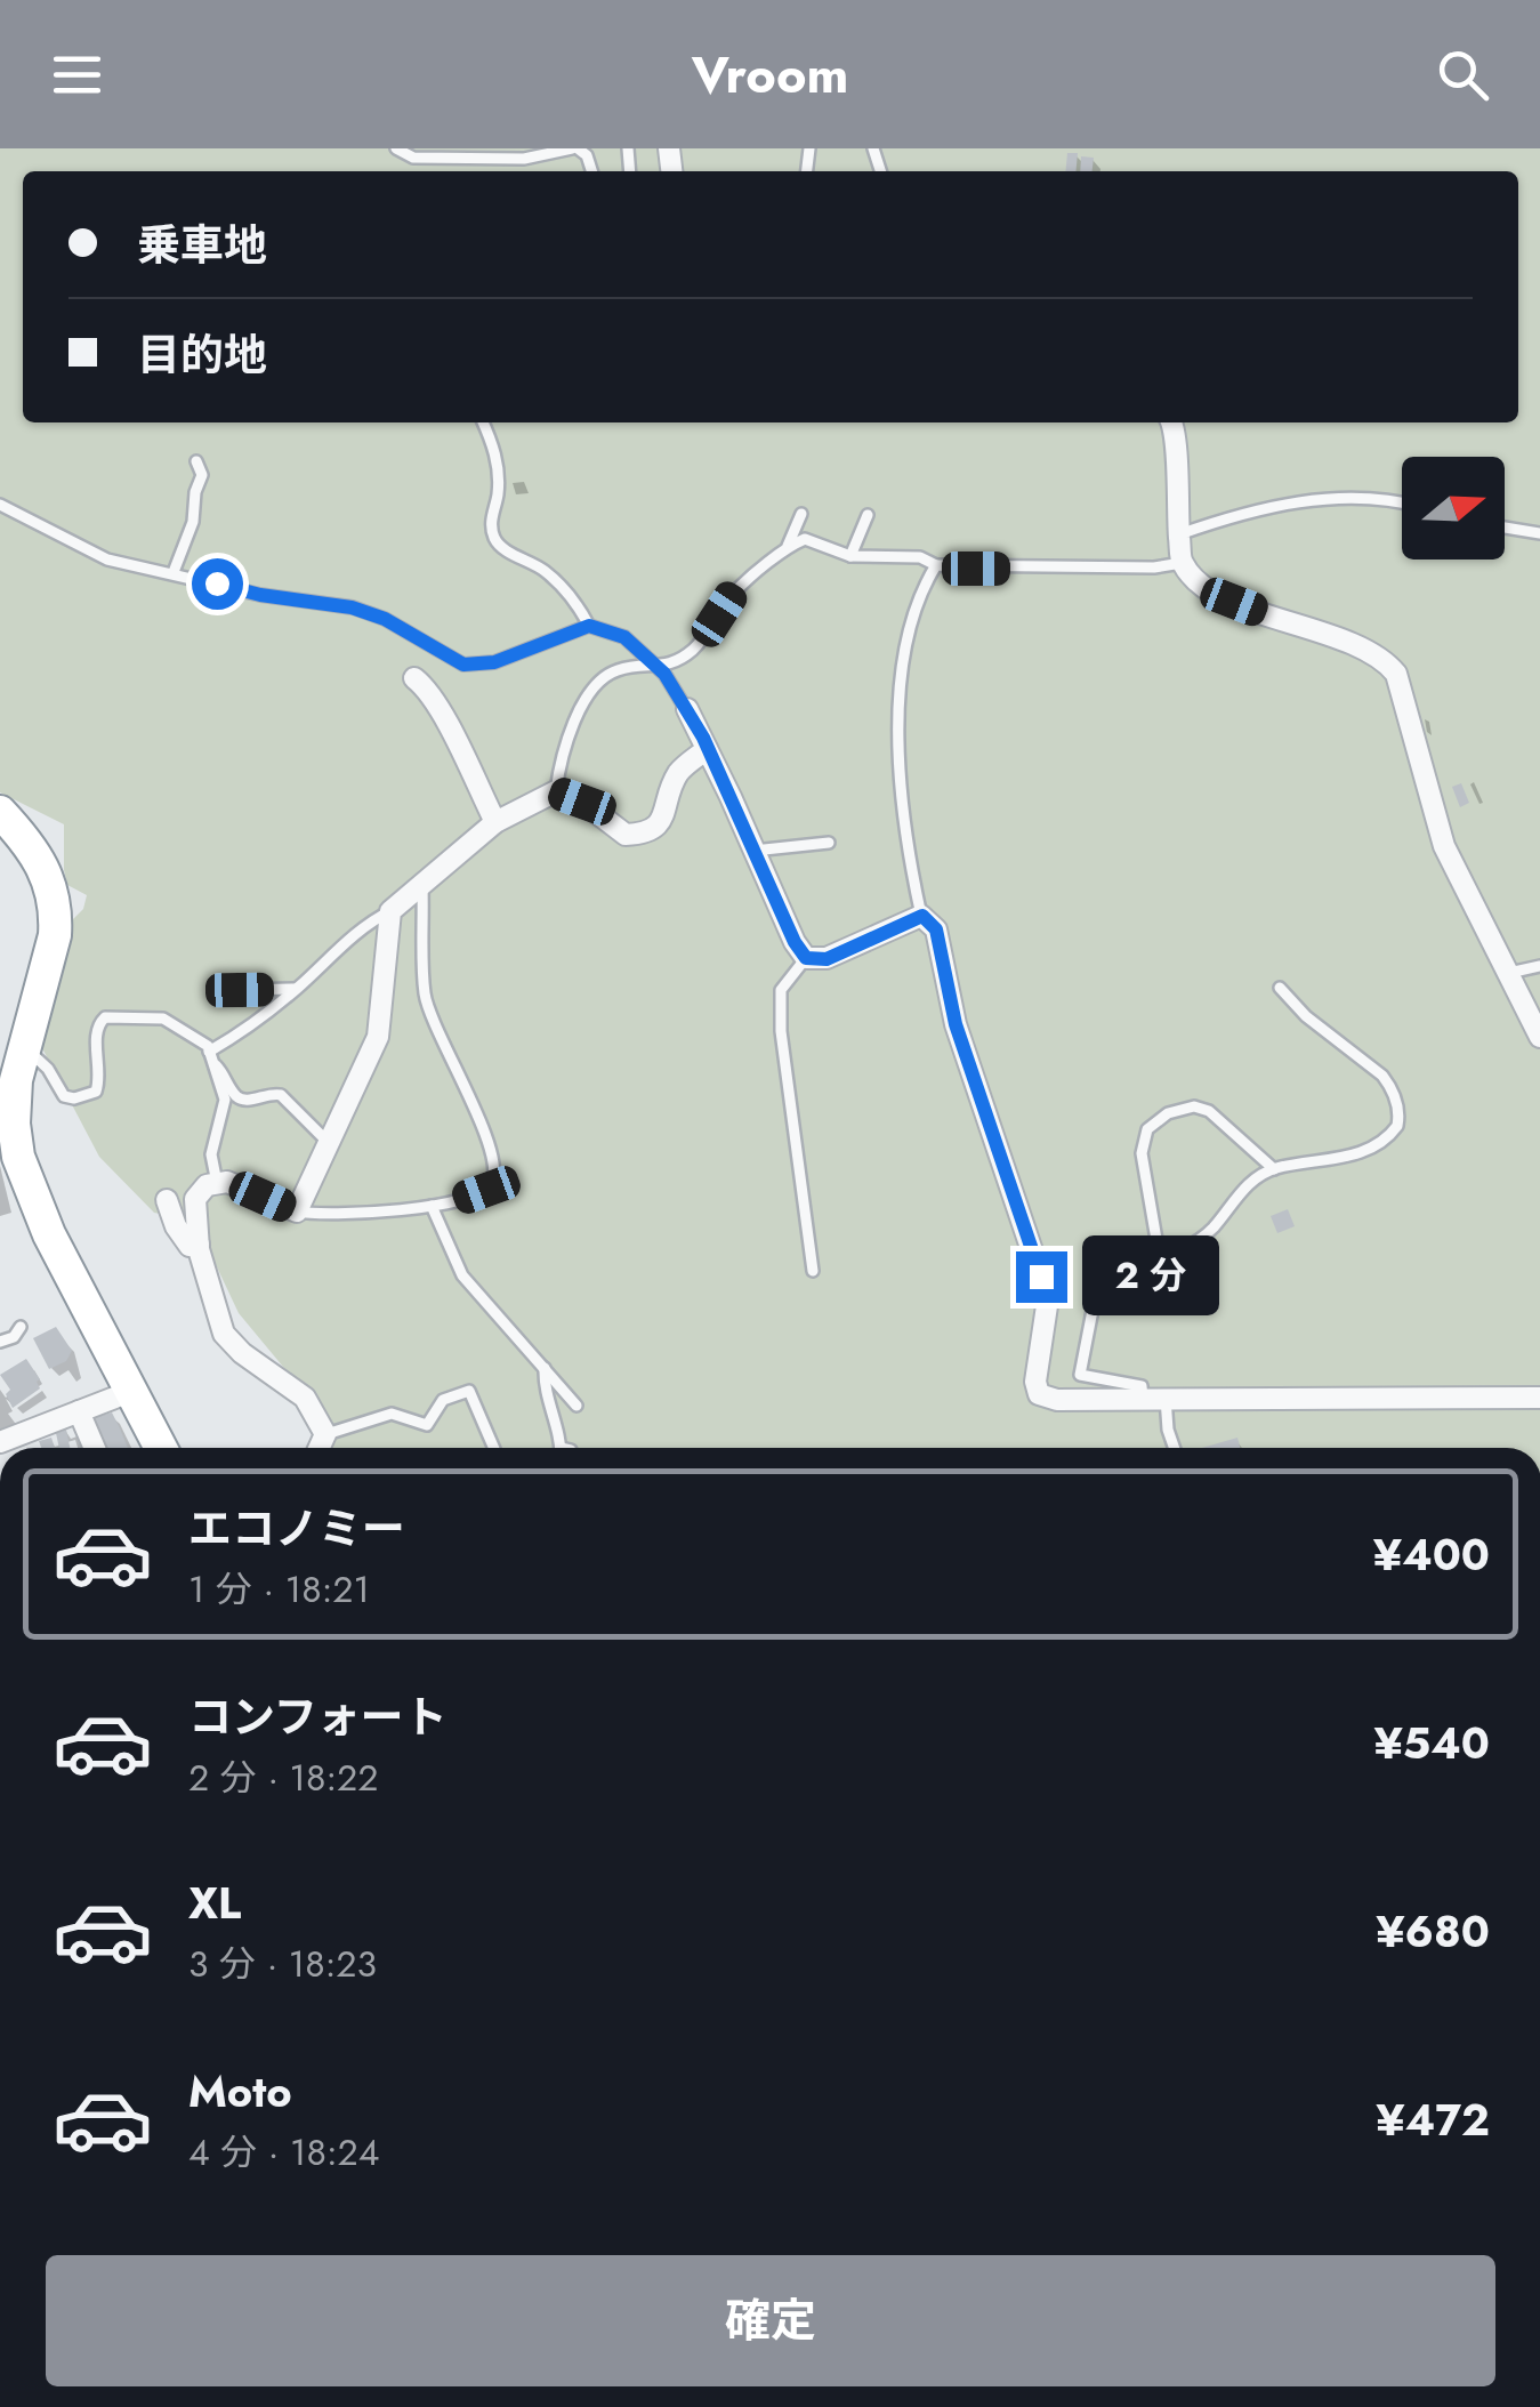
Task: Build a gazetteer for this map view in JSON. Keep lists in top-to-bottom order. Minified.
{"north":"right","page":{"header":"Vroom","banner":["乗車地","目的地"],"bubble":"2 分","list":[{"name":"エコノミー","note":"1 分 · 18:21","value":"¥400"},{"name":"コンフォート","note":"2 分 · 18:22","value":"¥540"},{"name":"XL","note":"3 分 · 18:23","value":"¥680"},{"name":"Moto","note":"4 分 · 18:24","value":"¥472"}],"buttons":"確定"}}
